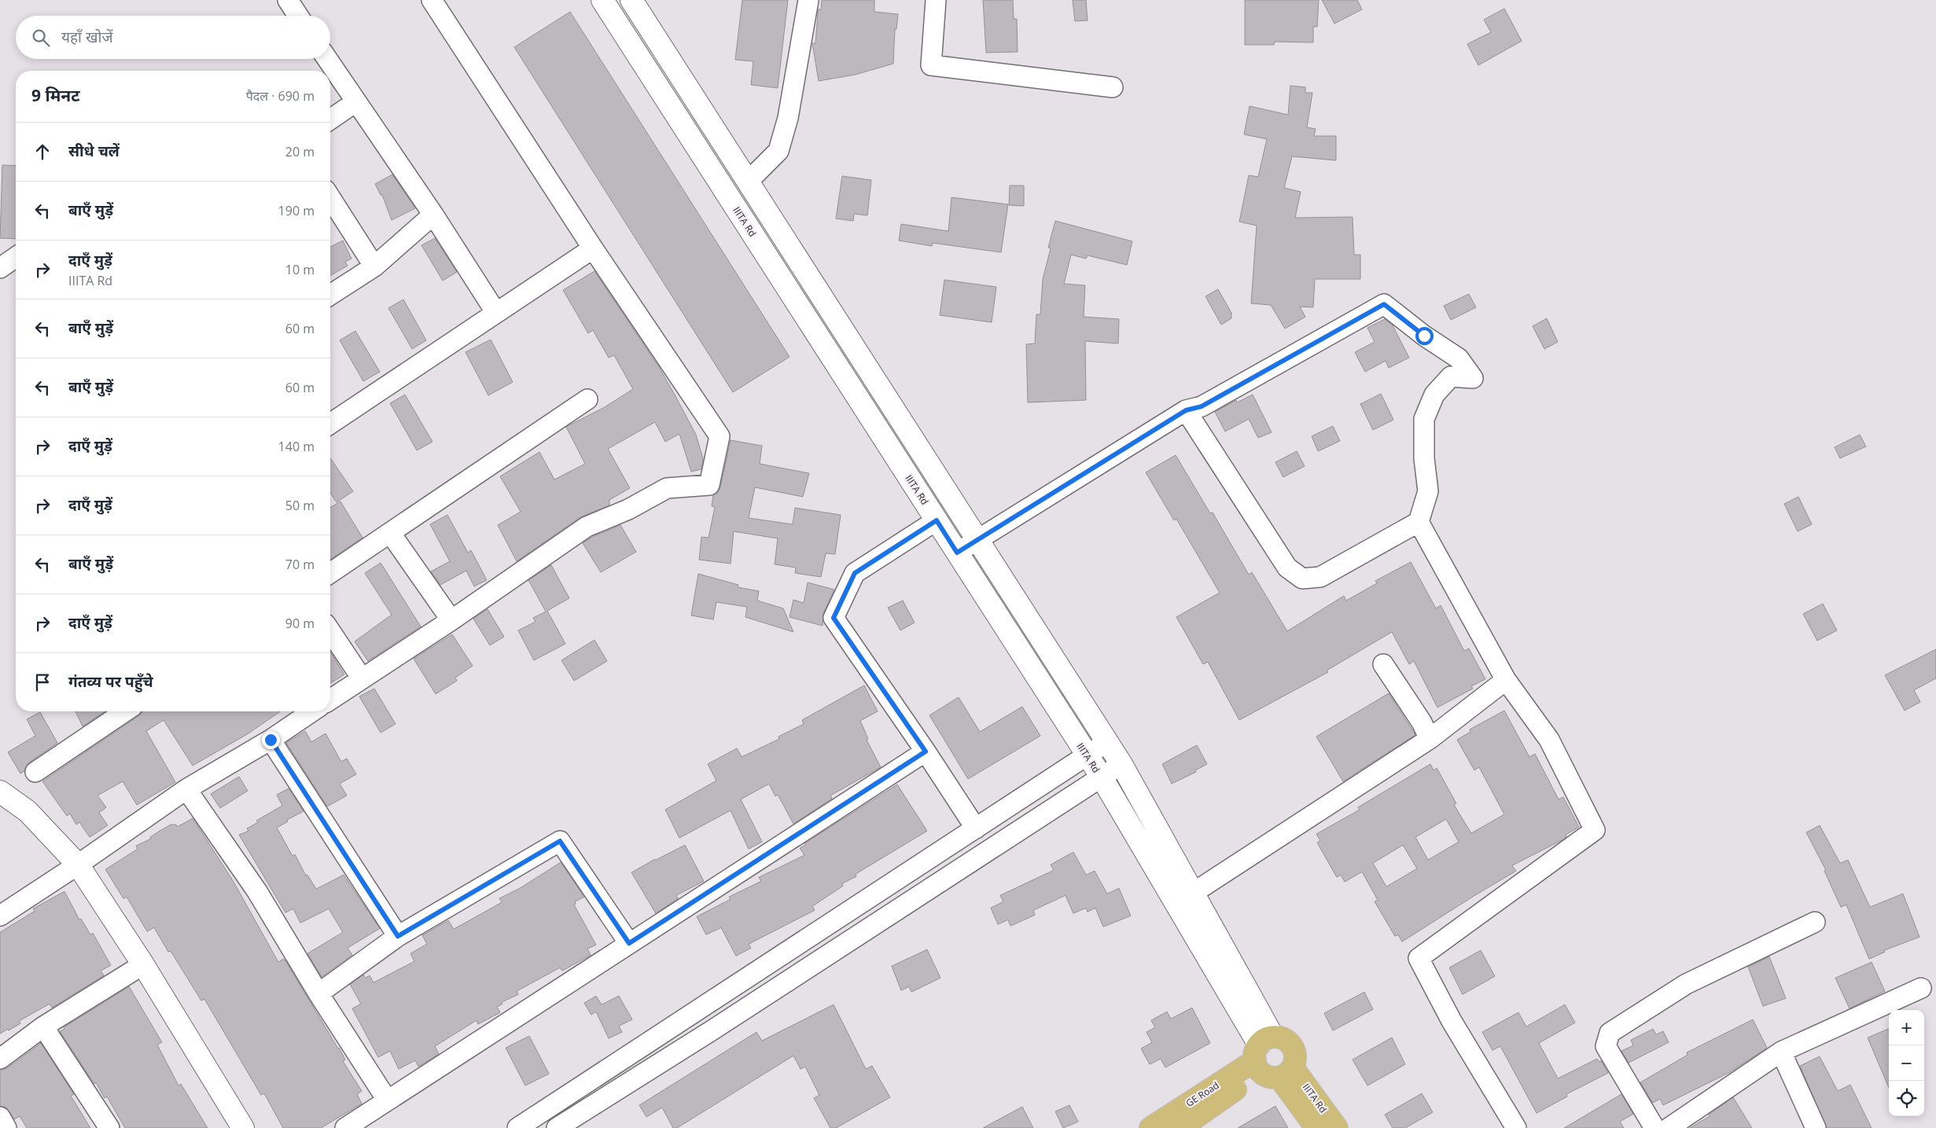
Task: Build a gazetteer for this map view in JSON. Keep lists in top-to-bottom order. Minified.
{"streets":{"main road":["IIITA Rd","GE Road"]},"crossings":[["IIITA Rd","GE Road"]],"page":{"search":"यहाँ खोजें","heading":["9 मिनट","पैदल · 690 m"],"list":[["सीधे चलें","20 m"],["बाएँ मुड़ें","190 m"],["दाएँ मुड़ें","IIITA Rd","10 m"],["बाएँ मुड़ें","60 m"],["बाएँ मुड़ें","60 m"],["दाएँ मुड़ें","140 m"],["दाएँ मुड़ें","50 m"],["बाएँ मुड़ें","70 m"],["दाएँ मुड़ें","90 m"],"गंतव्य पर पहुँचे"],"map_buttons":["+","−"]}}
